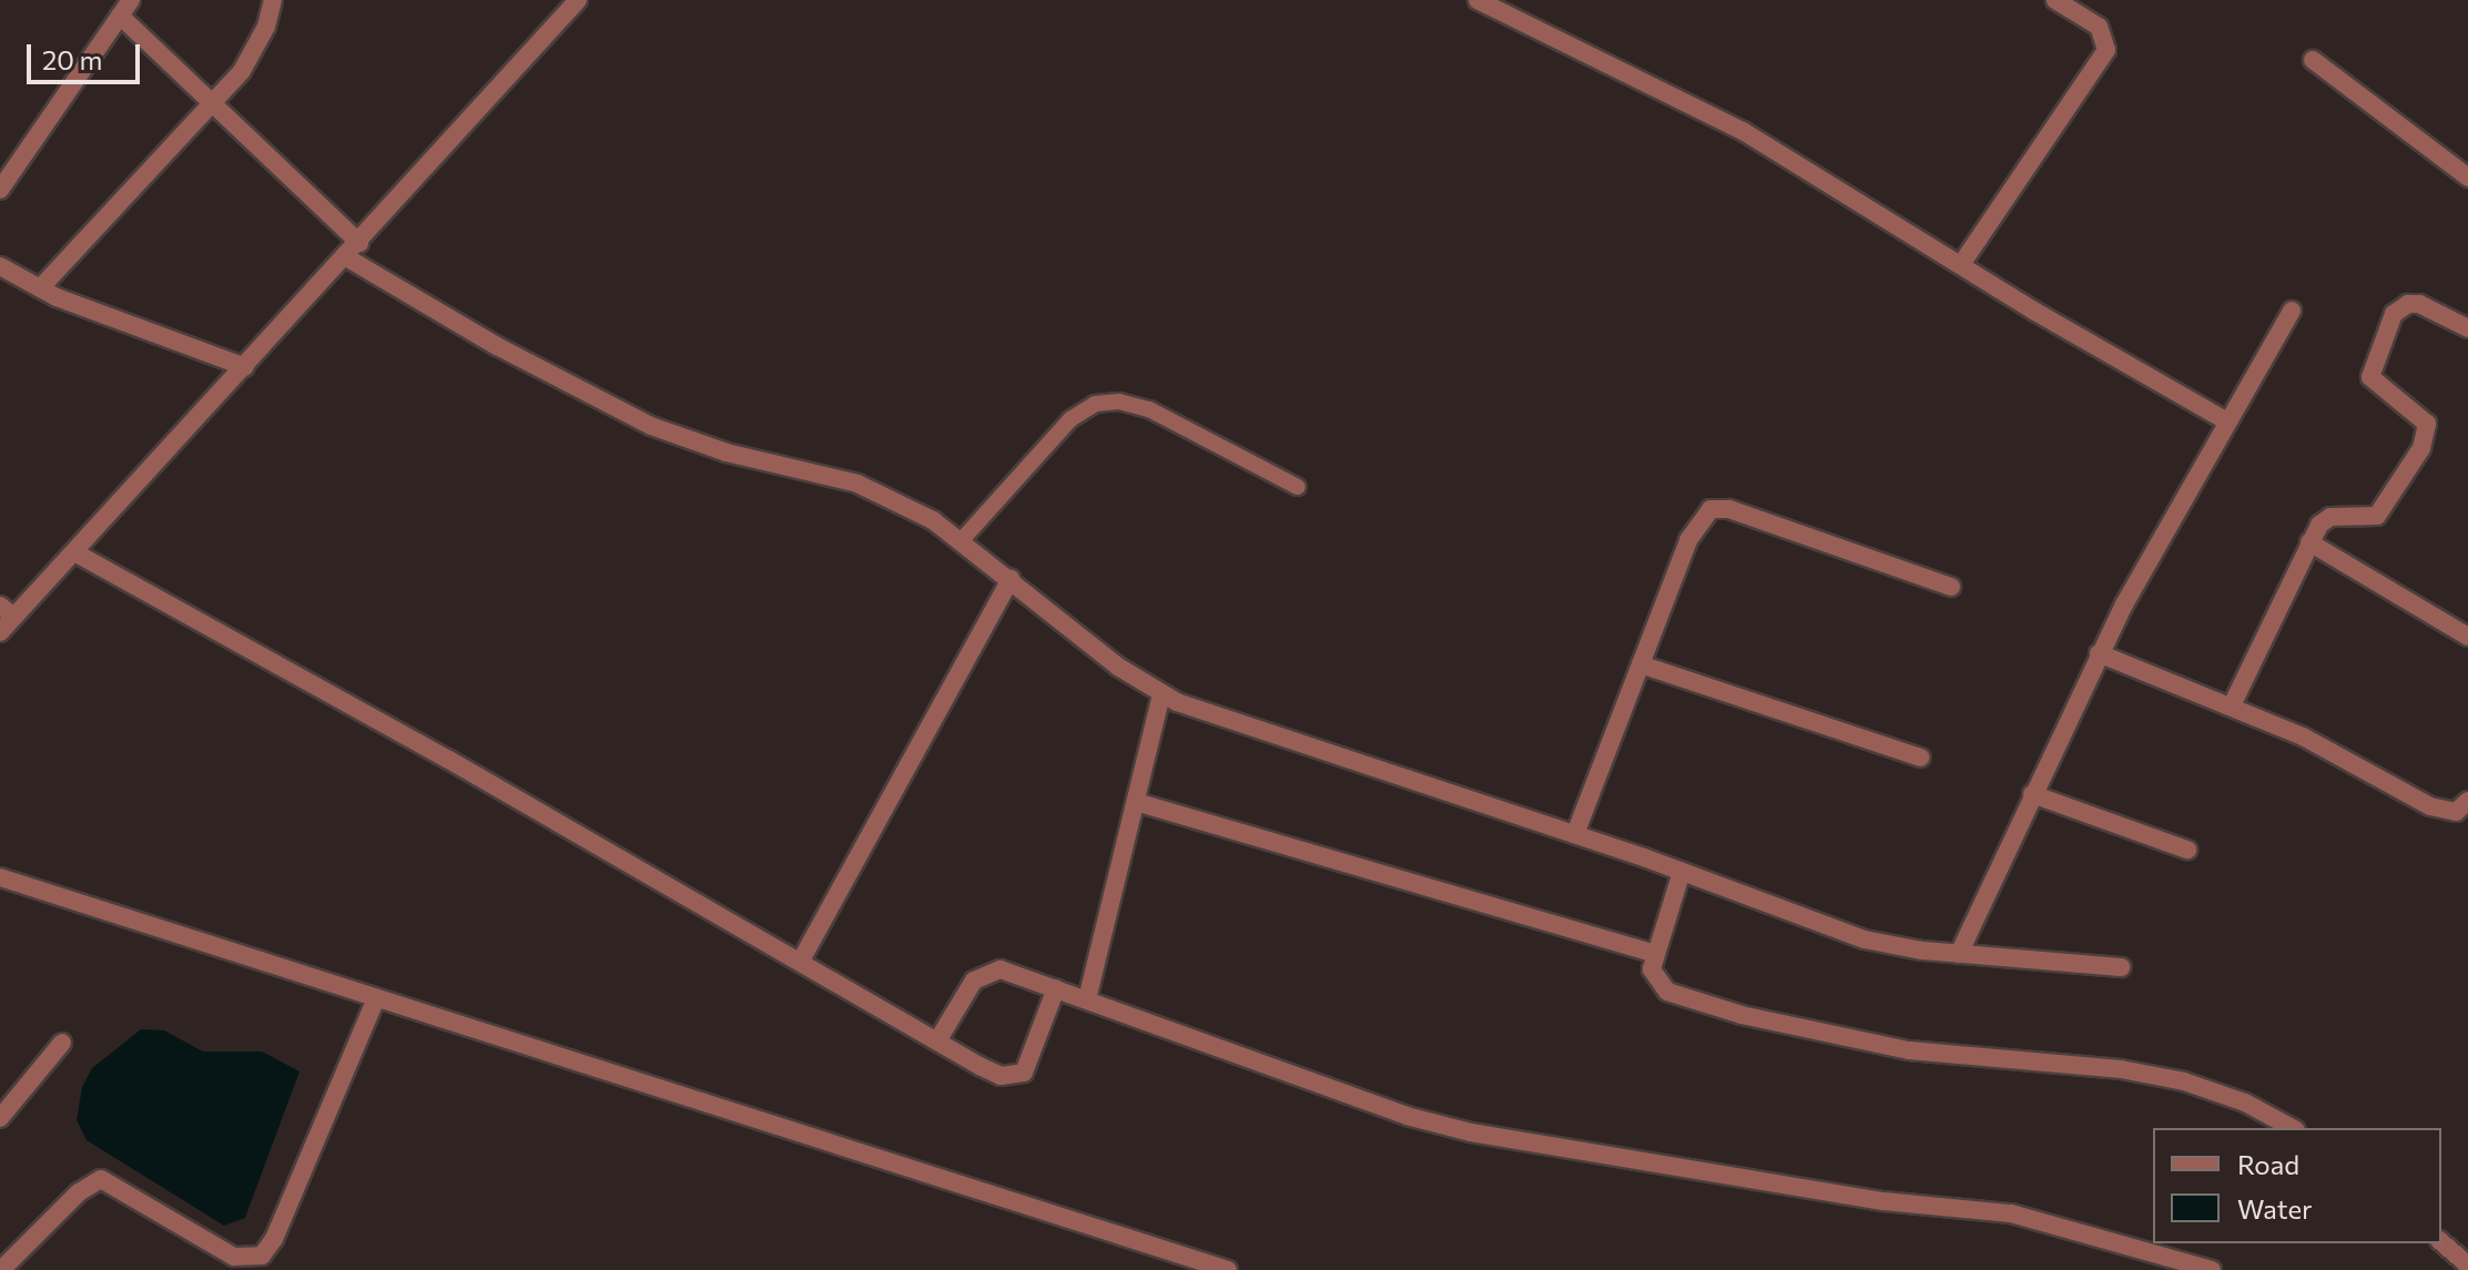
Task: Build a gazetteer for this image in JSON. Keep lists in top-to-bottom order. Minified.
{"legend":["Road","Water"],"scale_bar":"20 m"}
